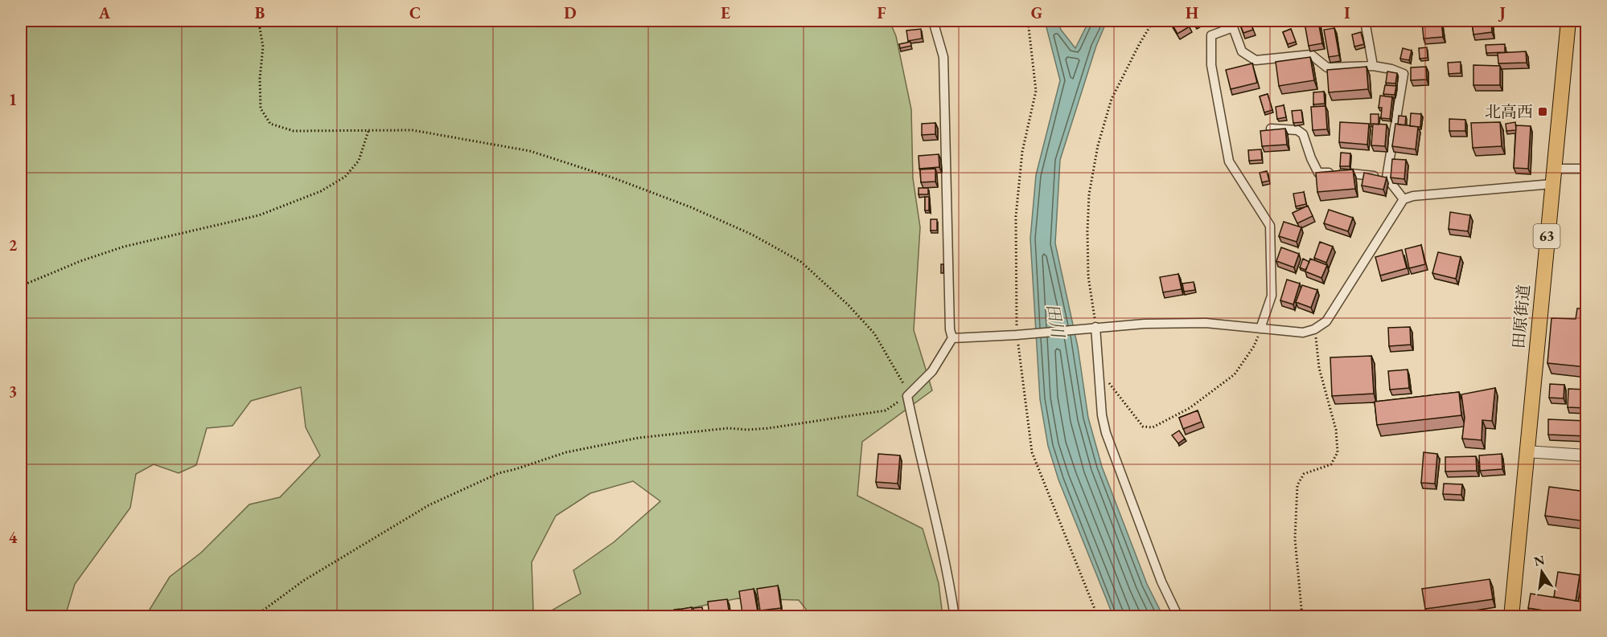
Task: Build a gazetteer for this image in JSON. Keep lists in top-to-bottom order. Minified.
{"streets":{"main road":["63","田原街道"]},"water":["田川"],"places":{"transit":["北高西"]},"north":"top","grid":{"columns":["A","B","C","D","E","F","G","H","I","J"],"rows":["1","2","3","4"]}}
